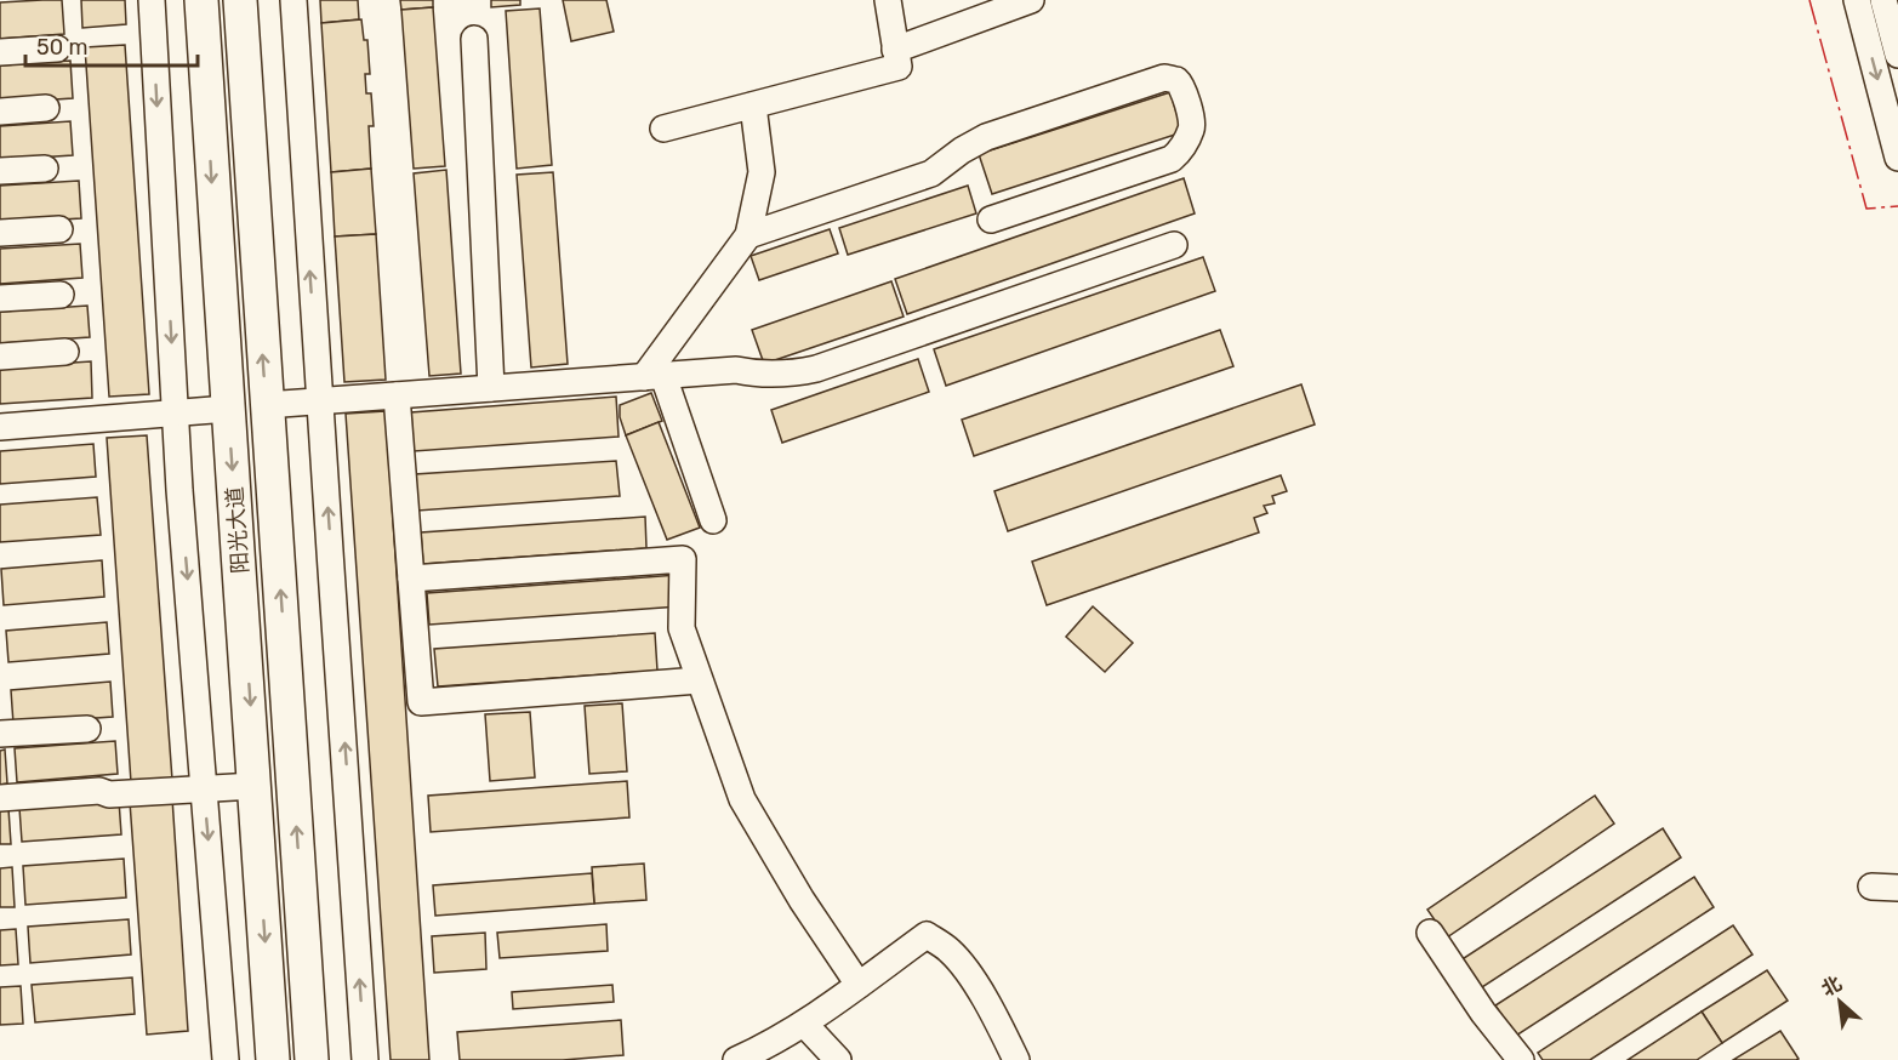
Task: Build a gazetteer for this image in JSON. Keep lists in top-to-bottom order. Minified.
{"streets":{"main road":["阳光大道"]},"scale_bar":"50 m","north":"top left"}
